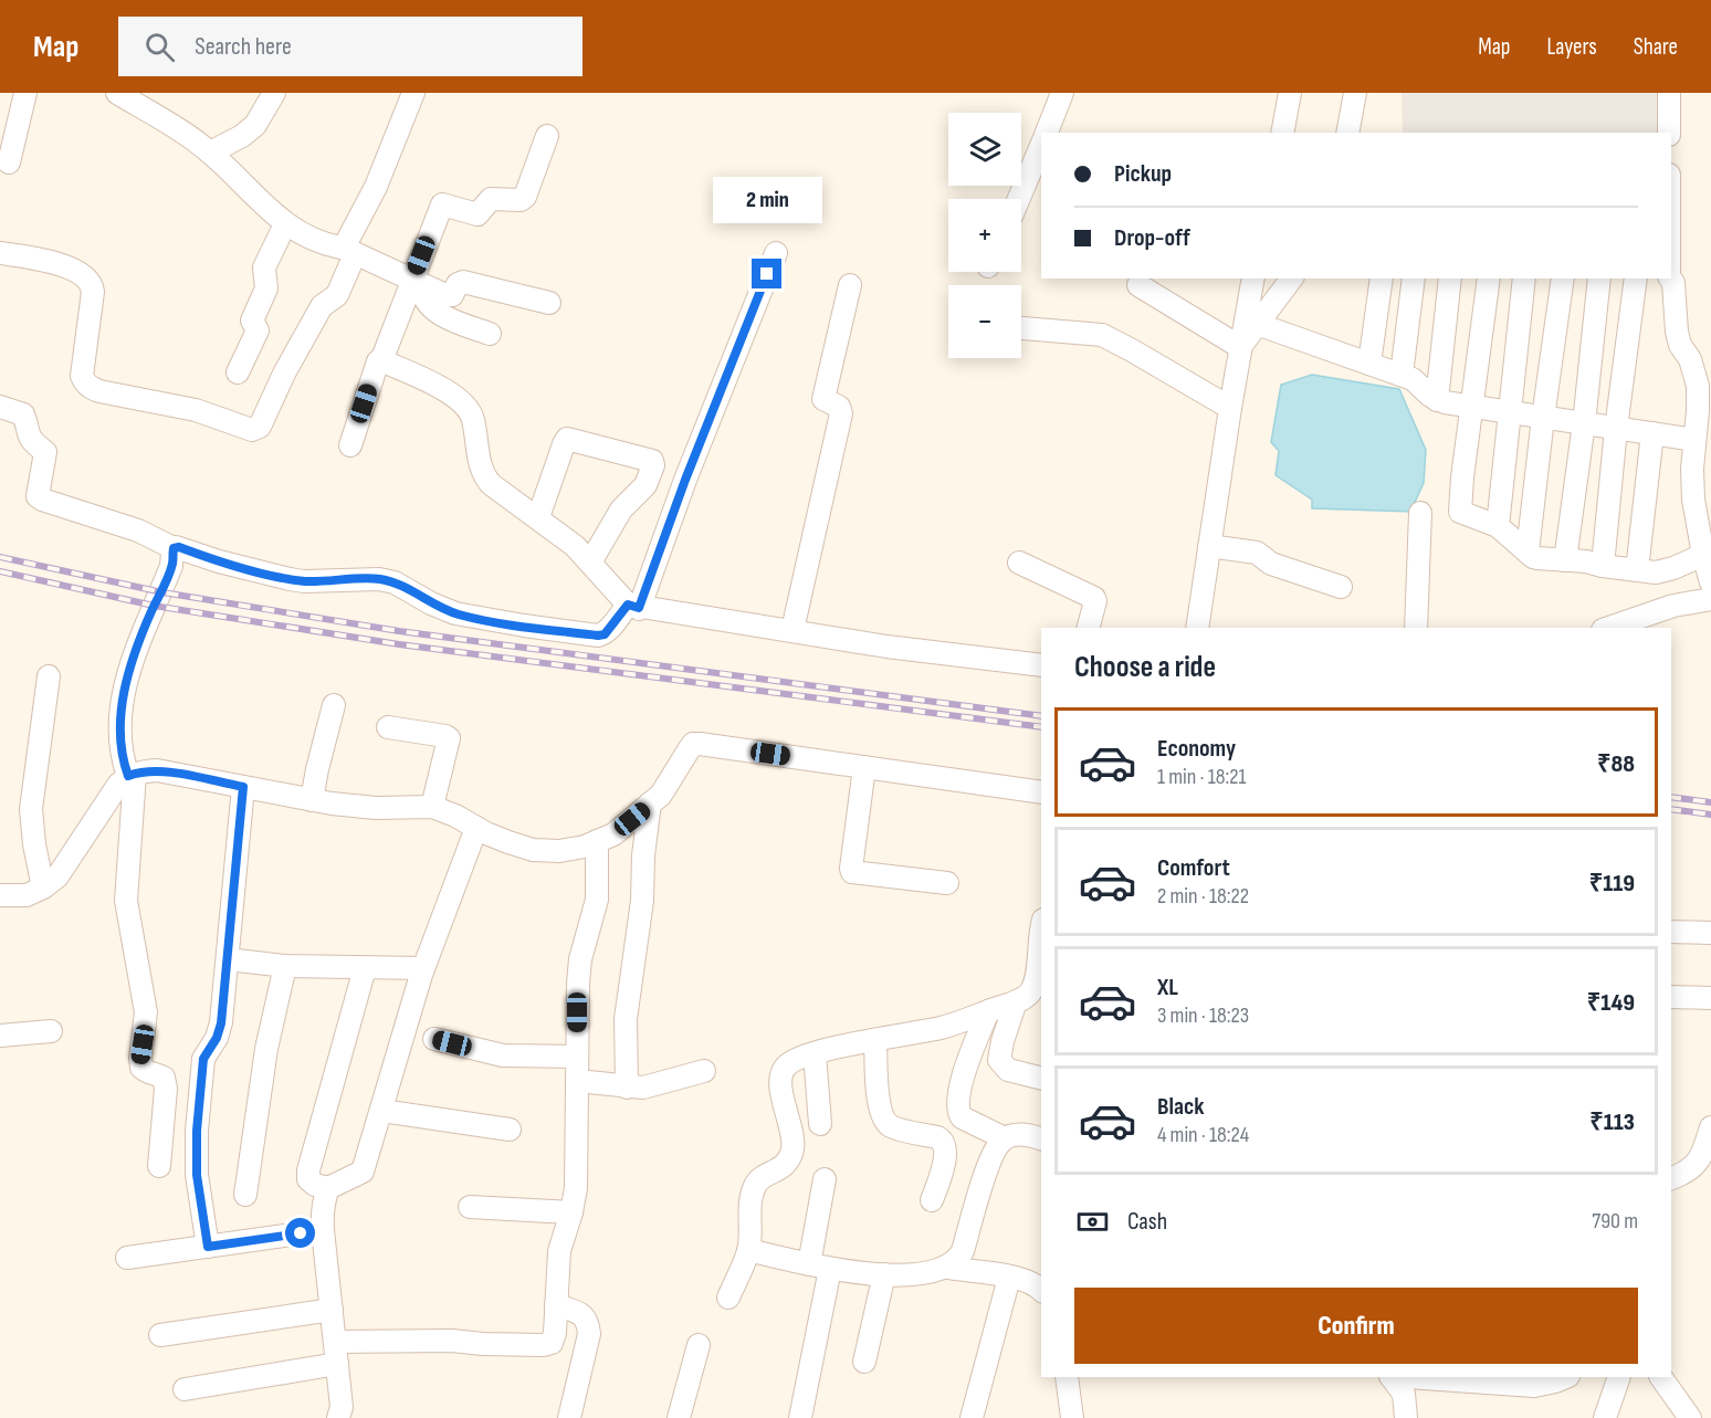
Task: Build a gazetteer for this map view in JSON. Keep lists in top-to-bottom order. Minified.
{"page":{"header":"Map","search":"Search here","nav":["Map","Layers","Share"],"map_buttons":["+","−"],"banner":["Pickup","Drop-off"],"bubble":"2 min","heading":"Choose a ride","list":[{"name":"Economy","note":"1 min · 18:21","value":"₹88"},{"name":"Comfort","note":"2 min · 18:22","value":"₹119"},{"name":"XL","note":"3 min · 18:23","value":"₹149"},{"name":"Black","note":"4 min · 18:24","value":"₹113"}],"pay":["Cash","790 m"],"buttons":"Confirm"}}
